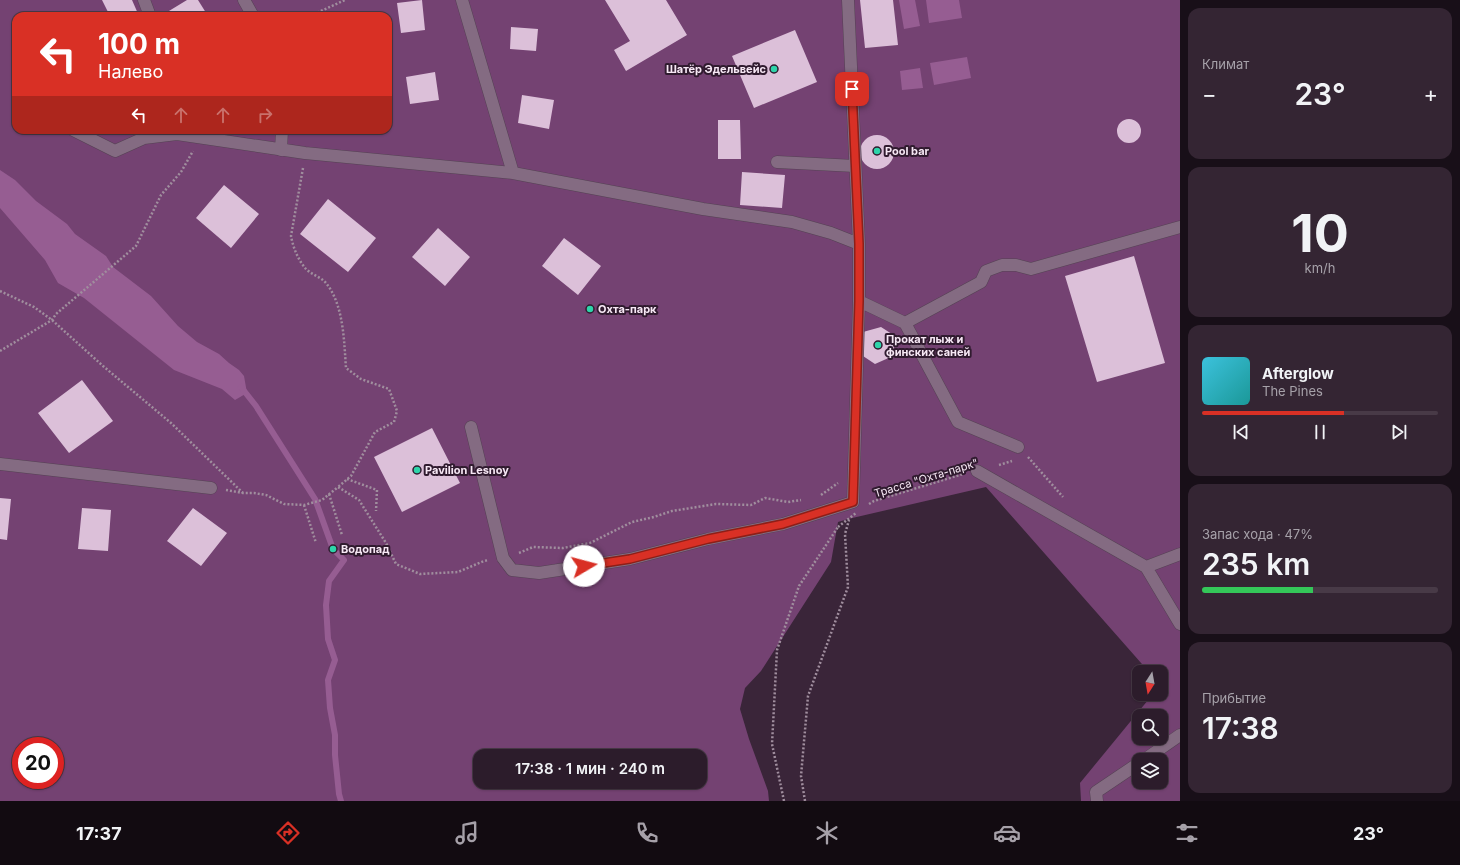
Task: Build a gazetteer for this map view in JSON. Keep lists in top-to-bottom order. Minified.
{"streets":{"path":["Трасса \"Охта-парк\""]},"places":["Шатёр Эдельвейс","Pool bar","Охта-парк","Прокат лыж и финских саней","Pavilion Lesnoy","Водопад"],"north":"bottom","page":{"tile":["Климат",["10","km/h"],["Запас хода · 47%","235 km"],["Прибытие","17:38"]],"turn":["100 m","Налево"],"heat":["−","23°","+"],"song":["Afterglow","The Pines"],"limit":"20","trip":"17:38 · 1 мин · 240 m","tabs":["17:37","23°"]}}
